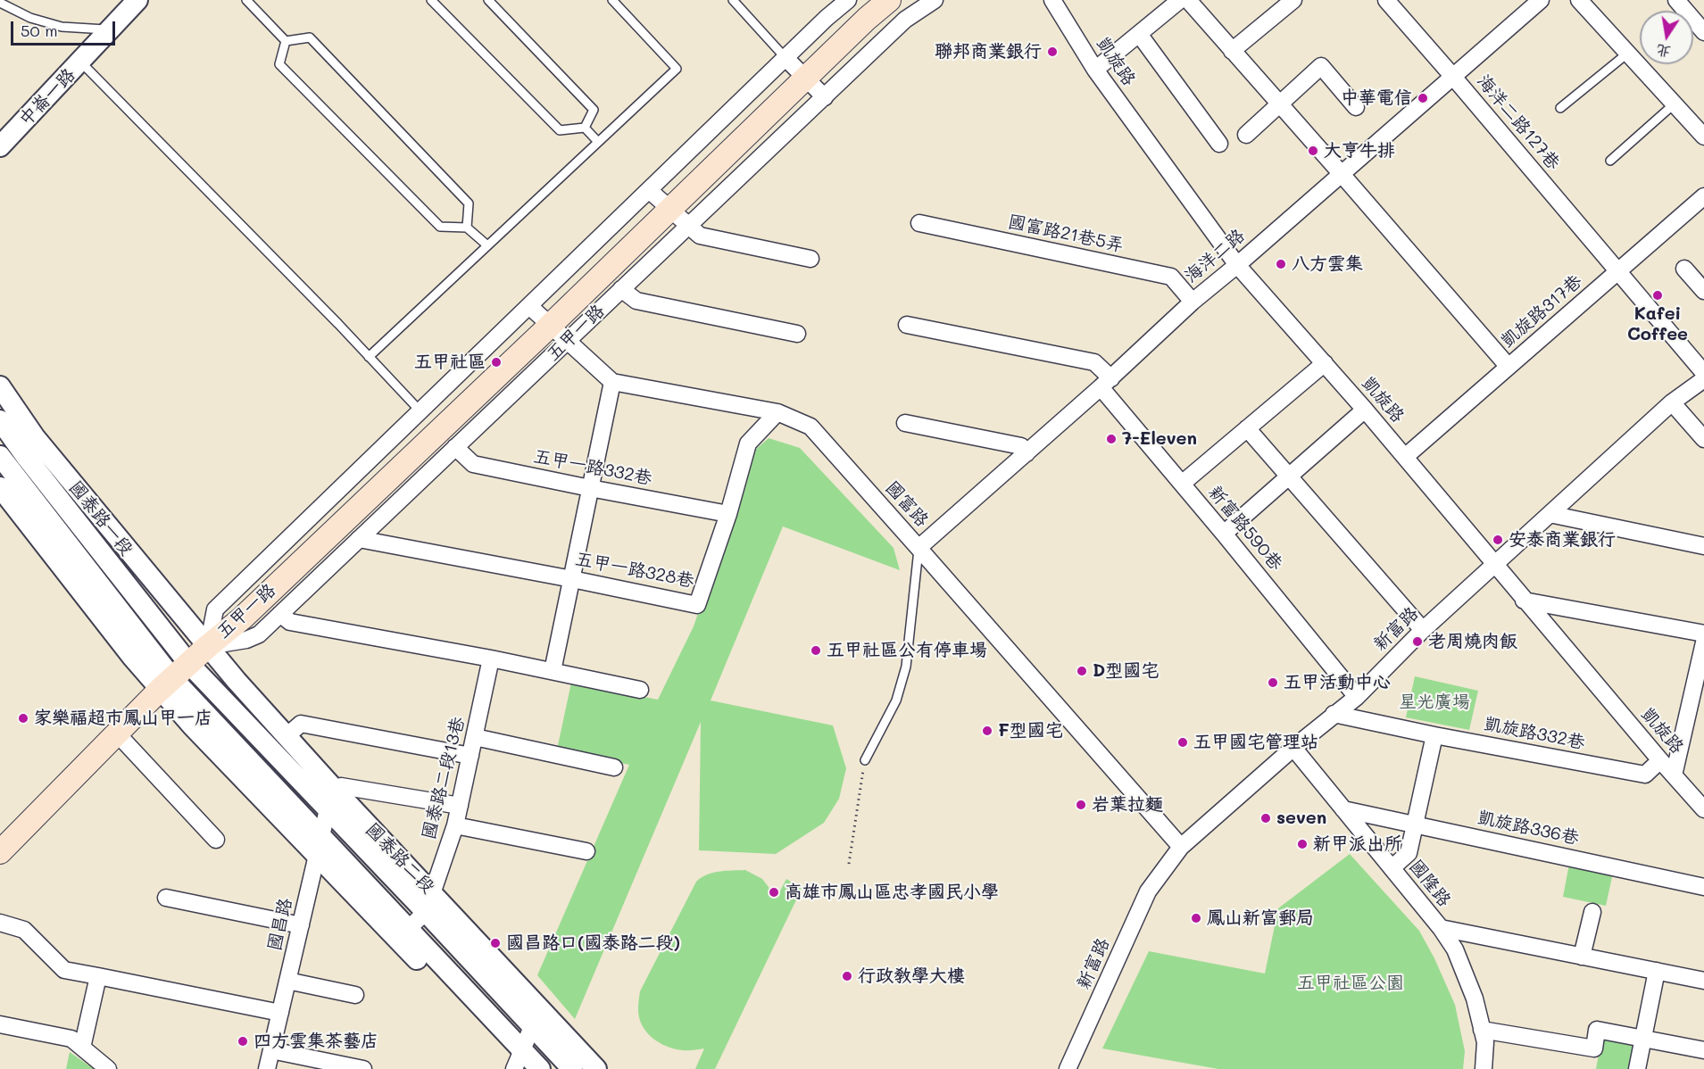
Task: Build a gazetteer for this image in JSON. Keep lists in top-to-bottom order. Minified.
{"streets":{"main road":["五甲一路"],"street":["凱旋路","中崙一路","海洋二路127巷","國富路21巷5弄","海洋二路","凱旋路317巷","五甲一路332巷","國富路","國泰路一段","新富路590巷","五甲一路328巷","新富路","凱旋路332巷","國泰路二段13巷","凱旋路336巷","國泰路二段","國隆路","國昌路"]},"crossings":[["凱旋路","海洋二路"],["凱旋路","凱旋路317巷"],["凱旋路","新富路"],["凱旋路","凱旋路332巷"],["海洋二路127巷","海洋二路"],["海洋二路127巷","凱旋路317巷"],["國富路21巷5弄","海洋二路"],["海洋二路","國富路"],["海洋二路","新富路590巷"],["五甲一路","五甲一路332巷"],["五甲一路","國泰路一段"],["五甲一路","五甲一路328巷"],["五甲一路","國泰路二段"],["五甲一路332巷","五甲一路328巷"],["國富路","五甲一路328巷"],["國富路","新富路"],["國泰路一段","國泰路二段"],["新富路590巷","新富路"],["新富路","凱旋路332巷"],["新富路","國隆路"],["國泰路二段13巷","國泰路二段"],["凱旋路336巷","國隆路"],["國泰路二段","國昌路"]],"parks":["星光廣場","五甲社區公園"],"places":["聯邦商業銀行","中華電信","大亨牛排","八方雲集","Kafei Coffee","五甲社區","7-Eleven","安泰商業銀行","老周燒肉飯","五甲社區公有停車場","D型國宅","五甲活動中心","家樂福超市鳳山甲一店","F型國宅","五甲國宅管理站","岩葉拉麵","seven","新甲派出所","高雄市鳳山區忠孝國民小學","鳳山新富郵局","國昌路口(國泰路二段)","行政教學大樓","四方雲集茶藝店"],"scale_bar":"50 m","north":"bottom"}
